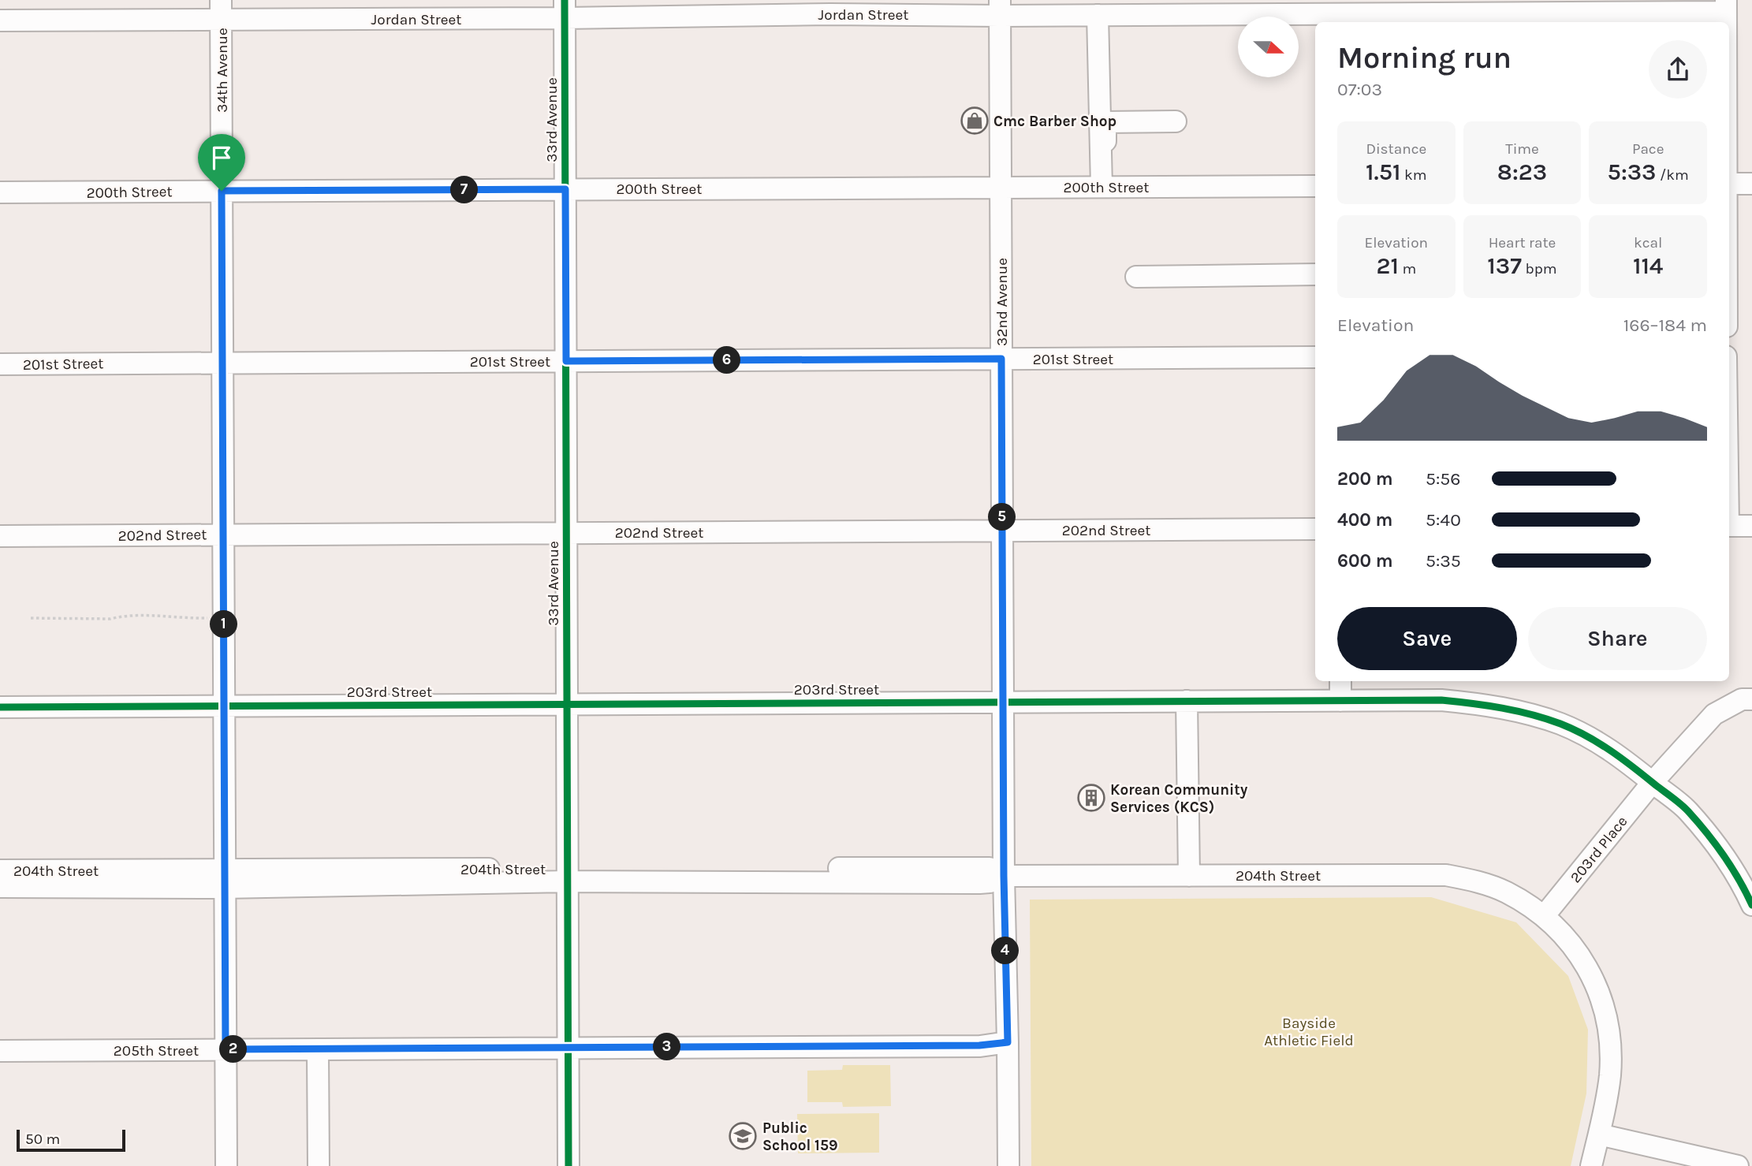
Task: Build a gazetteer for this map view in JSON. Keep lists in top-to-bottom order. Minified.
{"streets":{"street":["Jordan Street","34th Avenue","33rd Avenue","200th Street","32nd Avenue","201st Street","202nd Street","203rd Street","203rd Place","204th Street","205th Street"]},"crossings":[["Jordan Street","34th Avenue"],["Jordan Street","33rd Avenue"],["Jordan Street","32nd Avenue"],["34th Avenue","200th Street"],["34th Avenue","201st Street"],["34th Avenue","202nd Street"],["34th Avenue","203rd Street"],["34th Avenue","204th Street"],["34th Avenue","205th Street"],["33rd Avenue","200th Street"],["33rd Avenue","201st Street"],["33rd Avenue","202nd Street"],["33rd Avenue","203rd Street"],["33rd Avenue","204th Street"],["33rd Avenue","205th Street"],["200th Street","32nd Avenue"],["32nd Avenue","201st Street"],["32nd Avenue","202nd Street"],["32nd Avenue","203rd Street"],["32nd Avenue","204th Street"],["32nd Avenue","205th Street"],["203rd Street","203rd Place"],["203rd Place","204th Street"]],"parks":["Bayside Athletic Field"],"places":{"shop":["Cmc Barber Shop"],"building":["Korean Community Services (KCS)"],"school or university":["Public School 159"]},"scale_bar":"50 m","north":"right","page":{"heading":["Morning run","07:03"],"stats":[["Distance","1.51 km"],["Time","8:23"],["Pace","5:33 /km"],["Elevation","21 m"],["Heart rate","137 bpm"],["kcal","114"]],"pins":["7","6","5","1","4","3","2"],"chart":["Elevation","166–184 m"],"list":[{"name":"200 m","note":"5:56"},{"name":"400 m","note":"5:40"},{"name":"600 m","note":"5:35"}],"buttons":["Save","Share"],"scale":"50 m"}}
